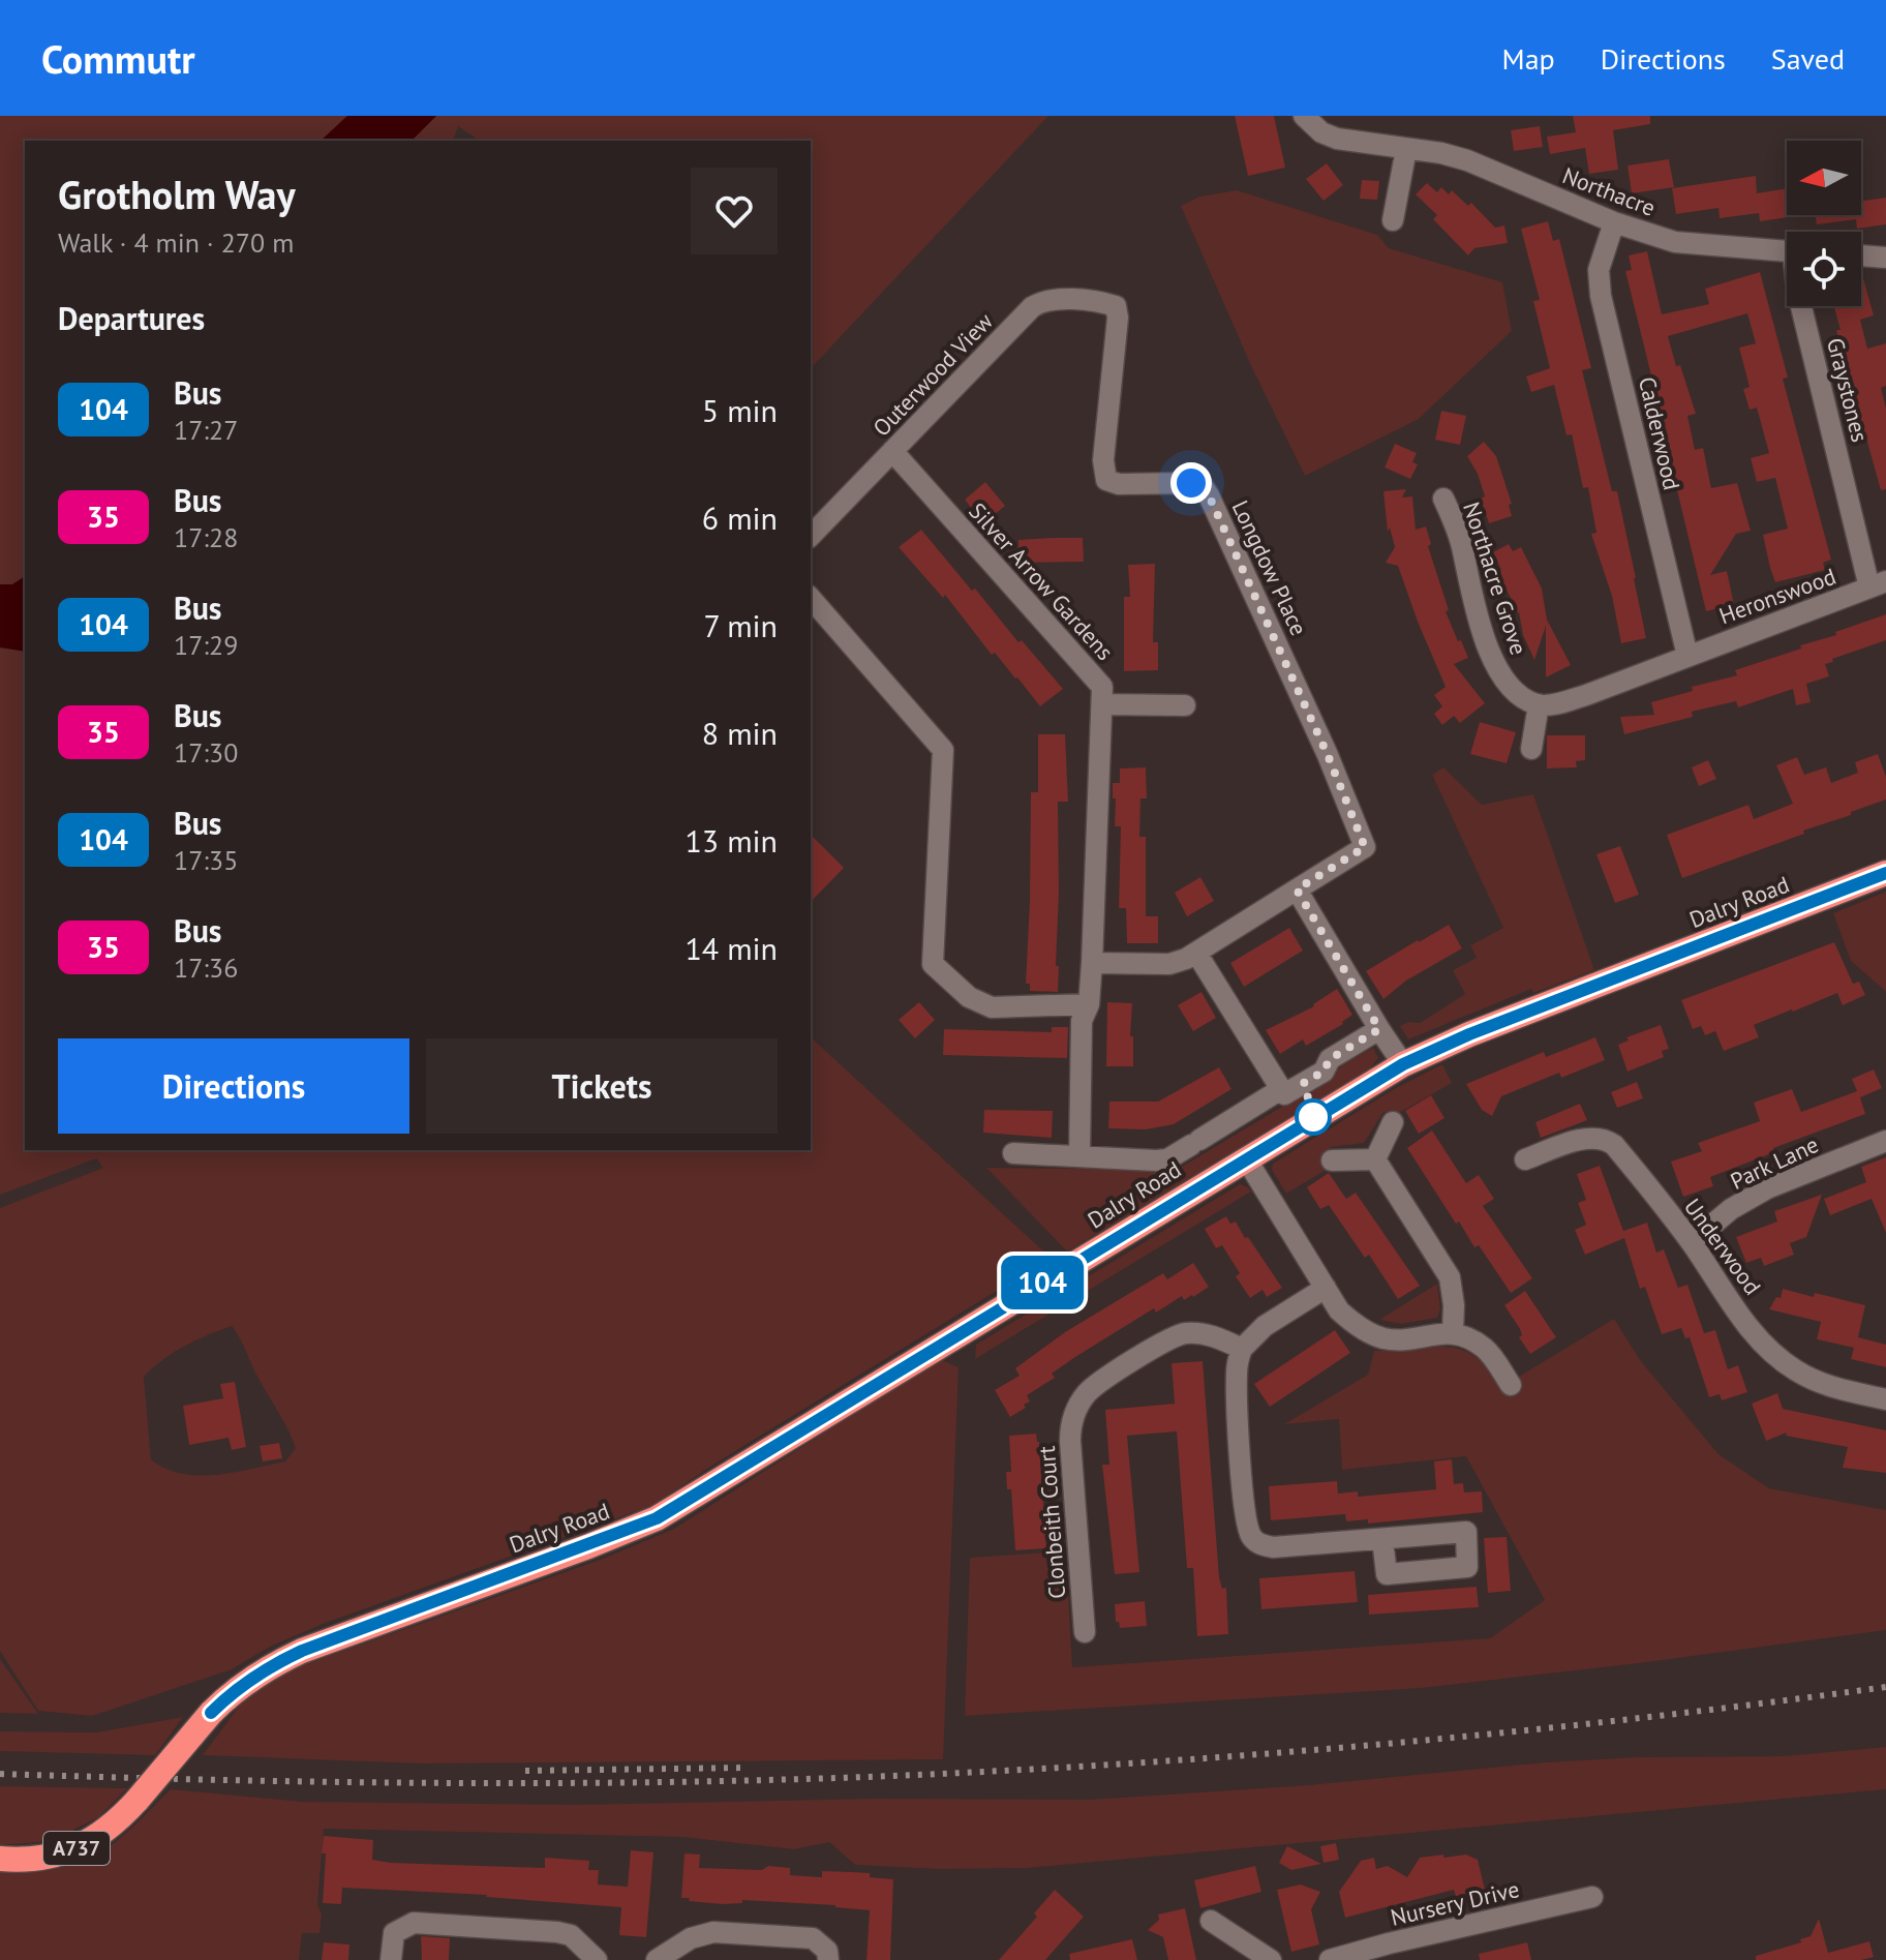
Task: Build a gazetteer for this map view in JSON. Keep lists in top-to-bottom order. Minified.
{"streets":{"highway":["Dalry Road","A737"],"street":["Northacre","Outerwood View","Graystones","Calderwood","Longdow Place","Northacre Grove","Silver Arrow Gardens","Heronswood","Park Lane","Underwood","Clonbeith Court","Nursery Drive"]},"crossings":[["Northacre","Calderwood"],["Outerwood View","Longdow Place"],["Outerwood View","Silver Arrow Gardens"],["Graystones","Heronswood"],["Calderwood","Heronswood"],["Park Lane","Underwood"]],"lines":["bus line 104"],"north":"left","page":{"header":"Commutr","nav":["Map","Directions","Saved"],"on_map":"104","heading":[["Grotholm Way","Walk · 4 min · 270 m"],"Departures"],"list":[{"mark":"104","name":"Bus","note":"17:27","value":"5 min"},{"mark":"35","name":"Bus","note":"17:28","value":"6 min"},{"mark":"104","name":"Bus","note":"17:29","value":"7 min"},{"mark":"35","name":"Bus","note":"17:30","value":"8 min"},{"mark":"104","name":"Bus","note":"17:35","value":"13 min"},{"mark":"35","name":"Bus","note":"17:36","value":"14 min"}],"buttons":["Directions","Tickets"]}}
